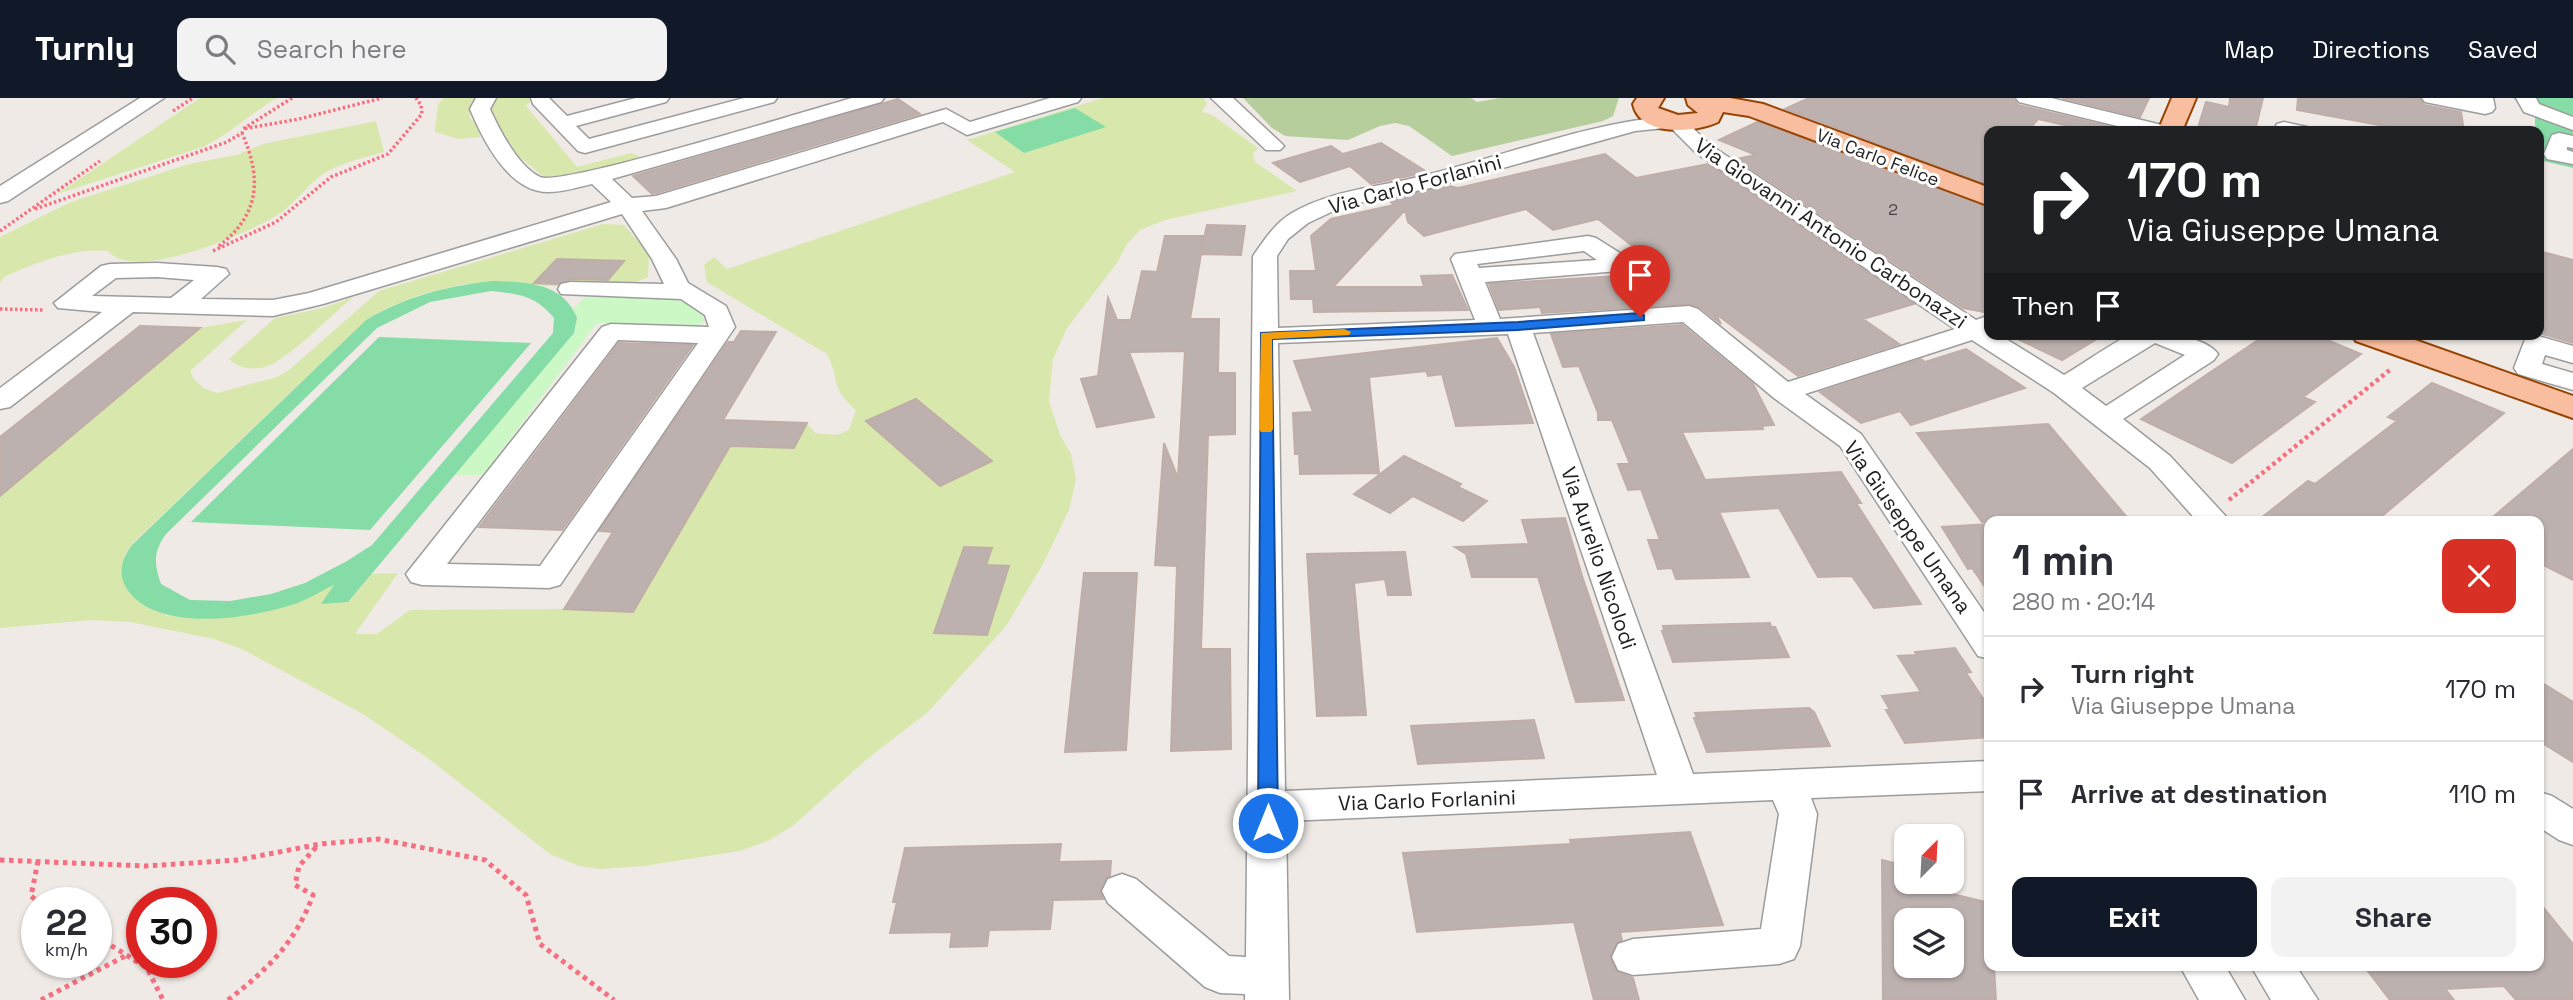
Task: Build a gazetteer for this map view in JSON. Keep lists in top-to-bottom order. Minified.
{"streets":{"main road":["Via Carlo Felice"],"street":["Via Carlo Forlanini","Via Giovanni Antonio Carbonazzi","Via Giuseppe Umana","Via Aurelio Nicolodi"]},"crossings":[["Via Carlo Felice","Via Carlo Forlanini"],["Via Carlo Felice","Via Giovanni Antonio Carbonazzi"],["Via Carlo Forlanini","Via Giovanni Antonio Carbonazzi"],["Via Carlo Forlanini","Via Giuseppe Umana"],["Via Carlo Forlanini","Via Aurelio Nicolodi"],["Via Giuseppe Umana","Via Aurelio Nicolodi"]],"house_numbers":["2"],"north":"top right","page":{"header":"Turnly","search":"Search here","nav":["Map","Directions","Saved"],"turn":["170 m","Via Giuseppe Umana"],"then":"Then","heading":["1 min","280 m · 20:14"],"list":[{"name":"Turn right","note":"Via Giuseppe Umana","value":"170 m"},{"name":"Arrive at destination","value":"110 m"}],"buttons":["Exit","Share"],"speed":"22 km/h","limit":"30"}}
